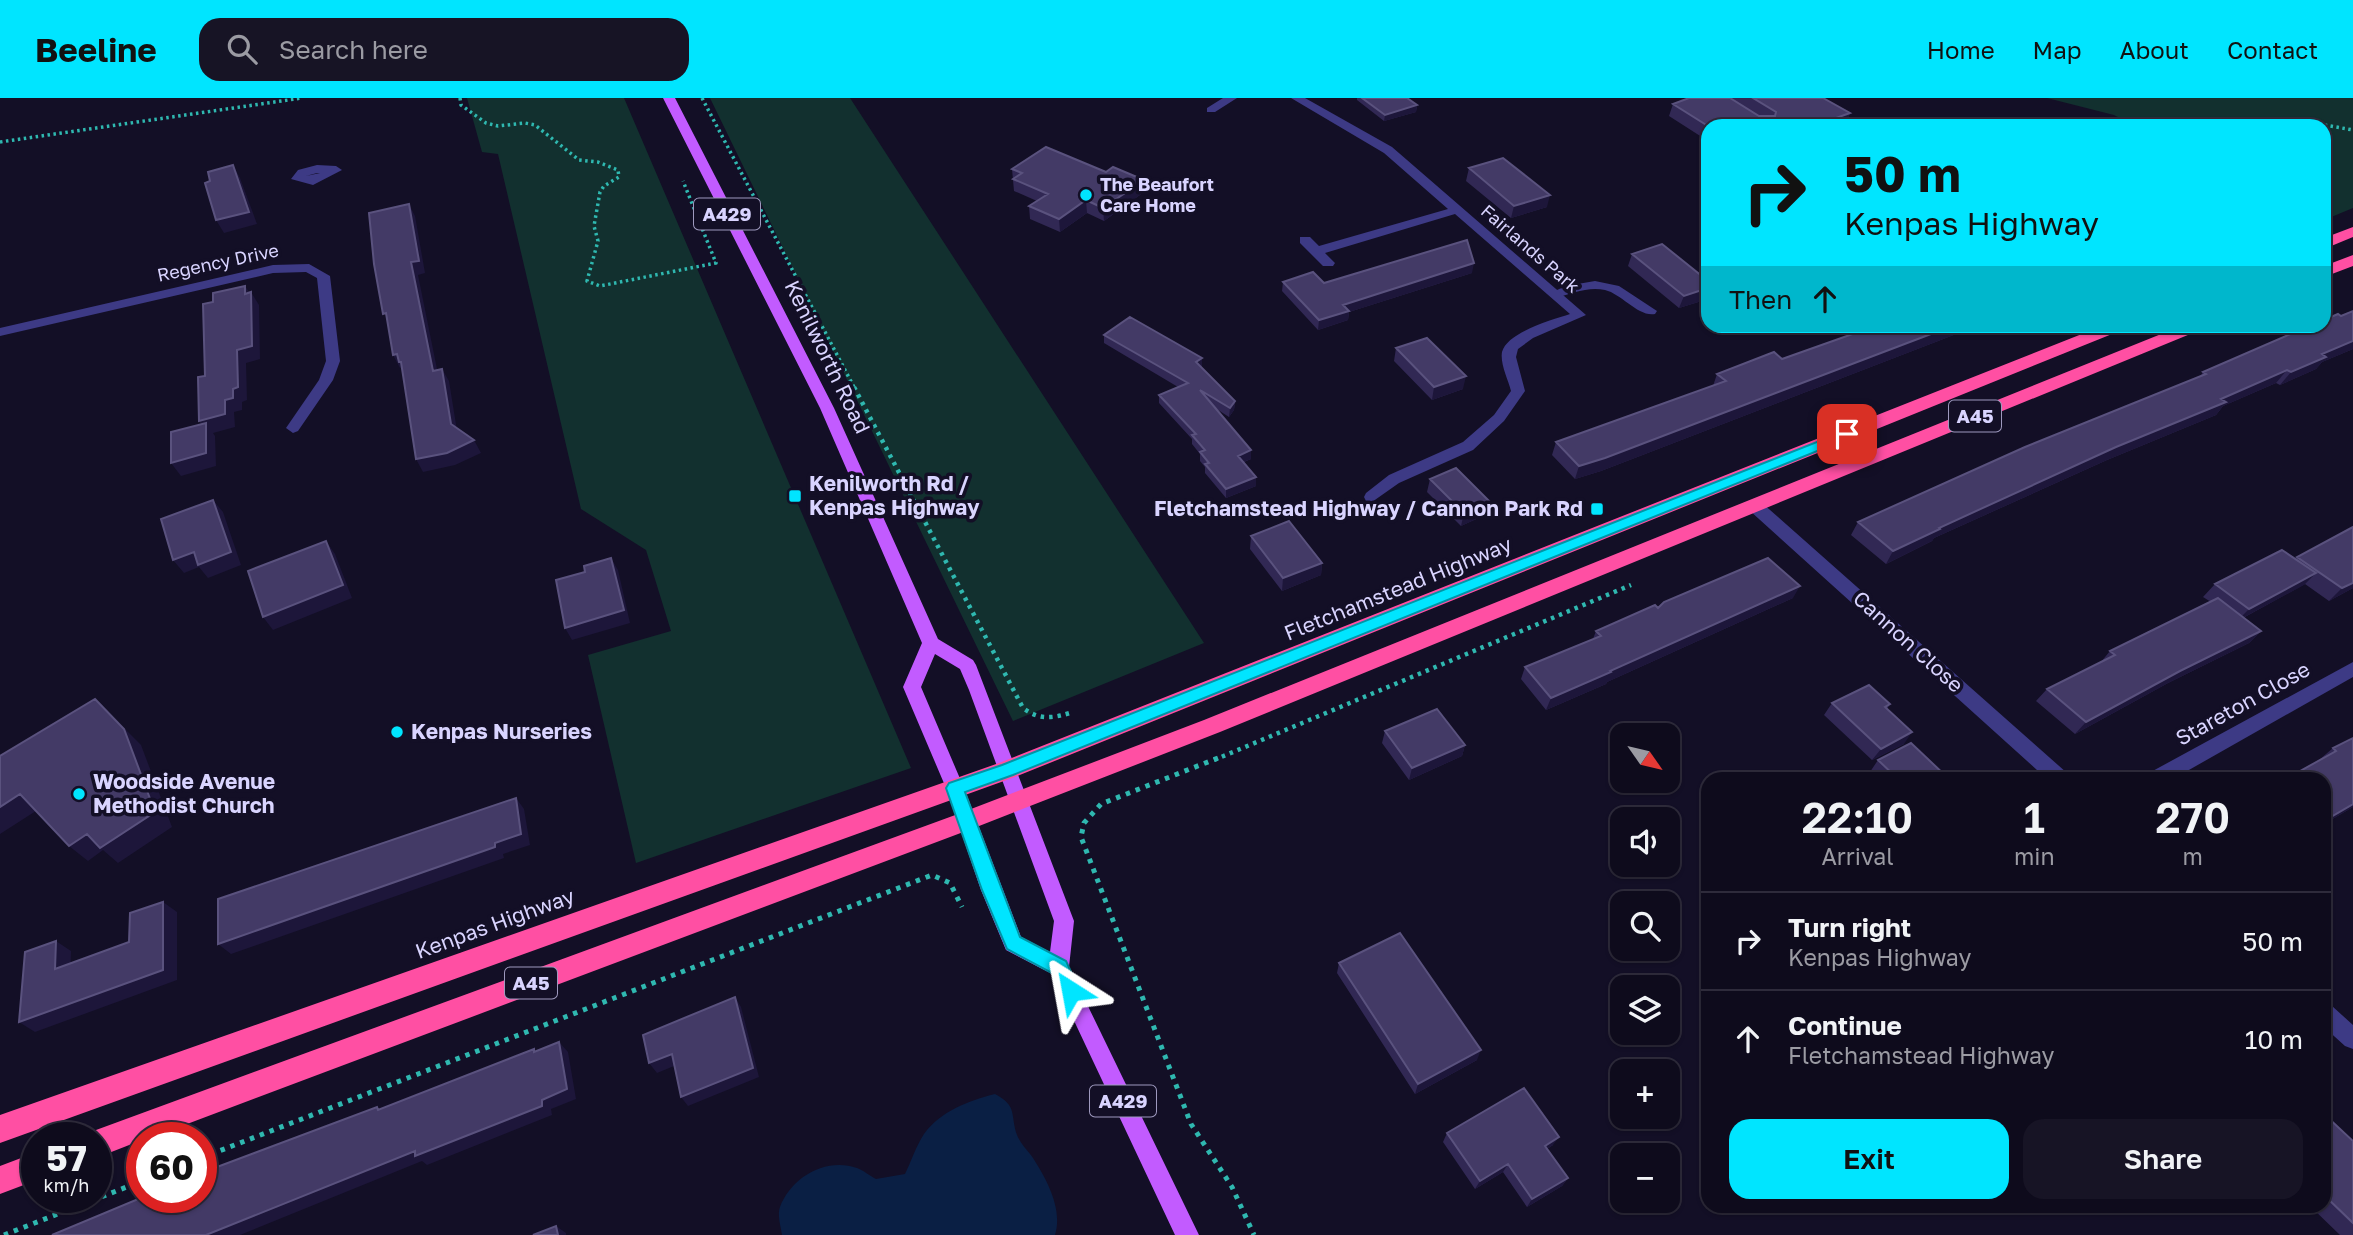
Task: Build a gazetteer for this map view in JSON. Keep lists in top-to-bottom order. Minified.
{"streets":{"highway":["A45","Fletchamstead Highway","Kenpas Highway"],"main road":["A429","Kenilworth Road"],"street":["Fairlands Park","Regency Drive","Cannon Close","Stareton Close"]},"crossings":[["A45","Cannon Close"],["Fletchamstead Highway","Kenpas Highway"]],"places":{"other":["The Beaufort Care Home","Kenpas Nurseries","Woodside Avenue Methodist Church"],"transit":["Kenilworth Rd / Kenpas Highway","Fletchamstead Highway / Cannon Park Rd"]},"north":"bottom right","page":{"header":"Beeline","search":"Search here","nav":["Home","Map","About","Contact"],"turn":["50 m","Kenpas Highway"],"then":"Then","map_buttons":["+","−"],"eta":["22:10","Arrival","1","min","270","m"],"list":[{"name":"Turn right","note":"Kenpas Highway","value":"50 m"},{"name":"Continue","note":"Fletchamstead Highway","value":"10 m"}],"buttons":["Exit","Share"],"speed":"57 km/h","limit":"60"}}
